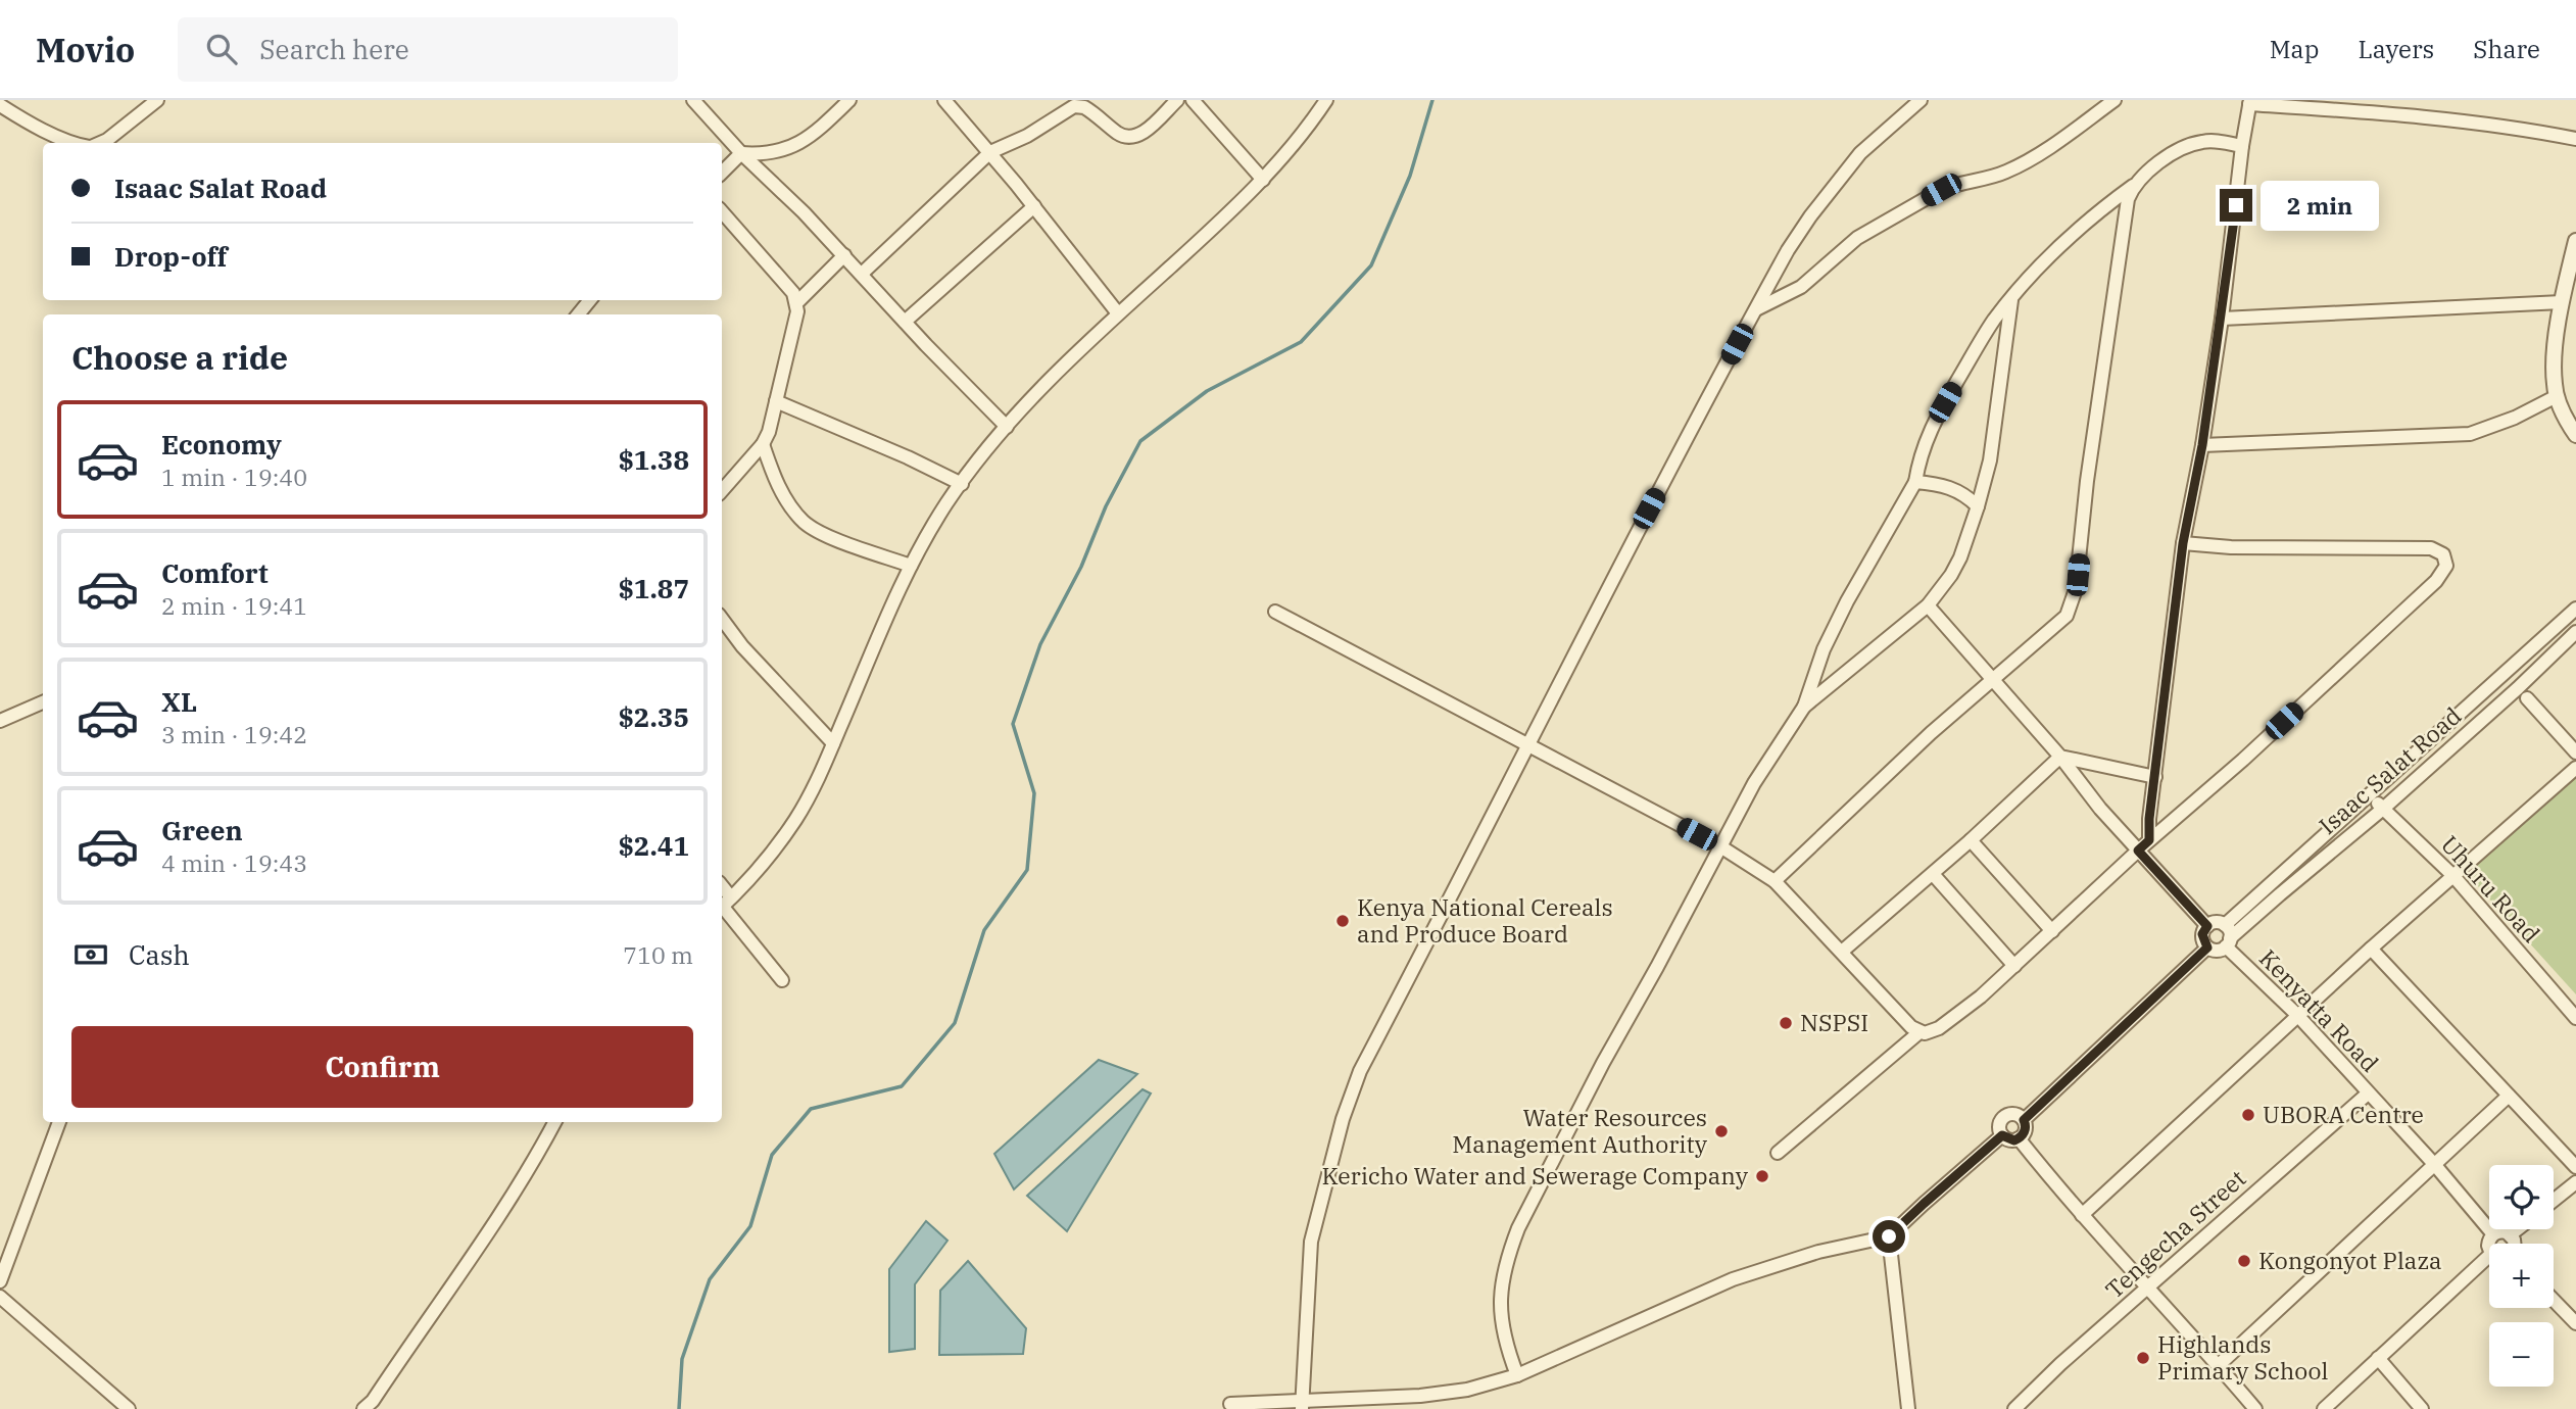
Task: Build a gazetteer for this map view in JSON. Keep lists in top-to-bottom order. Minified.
{"streets":{"street":["Isaac Salat Road","Uhuru Road","Kenyatta Road","Tengecha Street"]},"crossings":[["Isaac Salat Road","Uhuru Road"],["Isaac Salat Road","Kenyatta Road"],["Kenyatta Road","Tengecha Street"]],"places":["Kenya National Cereals and Produce Board","NSPSI","UBORA Centre","Water Resources Management Authority","Kericho Water and Sewerage Company","Kongonyot Plaza","Highlands Primary School"],"page":{"header":"Movio","search":"Search here","nav":["Map","Layers","Share"],"banner":["Isaac Salat Road","Drop-off"],"bubble":"2 min","heading":"Choose a ride","list":[{"name":"Economy","note":"1 min · 19:40","value":"$1.38"},{"name":"Comfort","note":"2 min · 19:41","value":"$1.87"},{"name":"XL","note":"3 min · 19:42","value":"$2.35"},{"name":"Green","note":"4 min · 19:43","value":"$2.41"}],"pay":["Cash","710 m"],"buttons":"Confirm","map_buttons":["+","−"]}}
